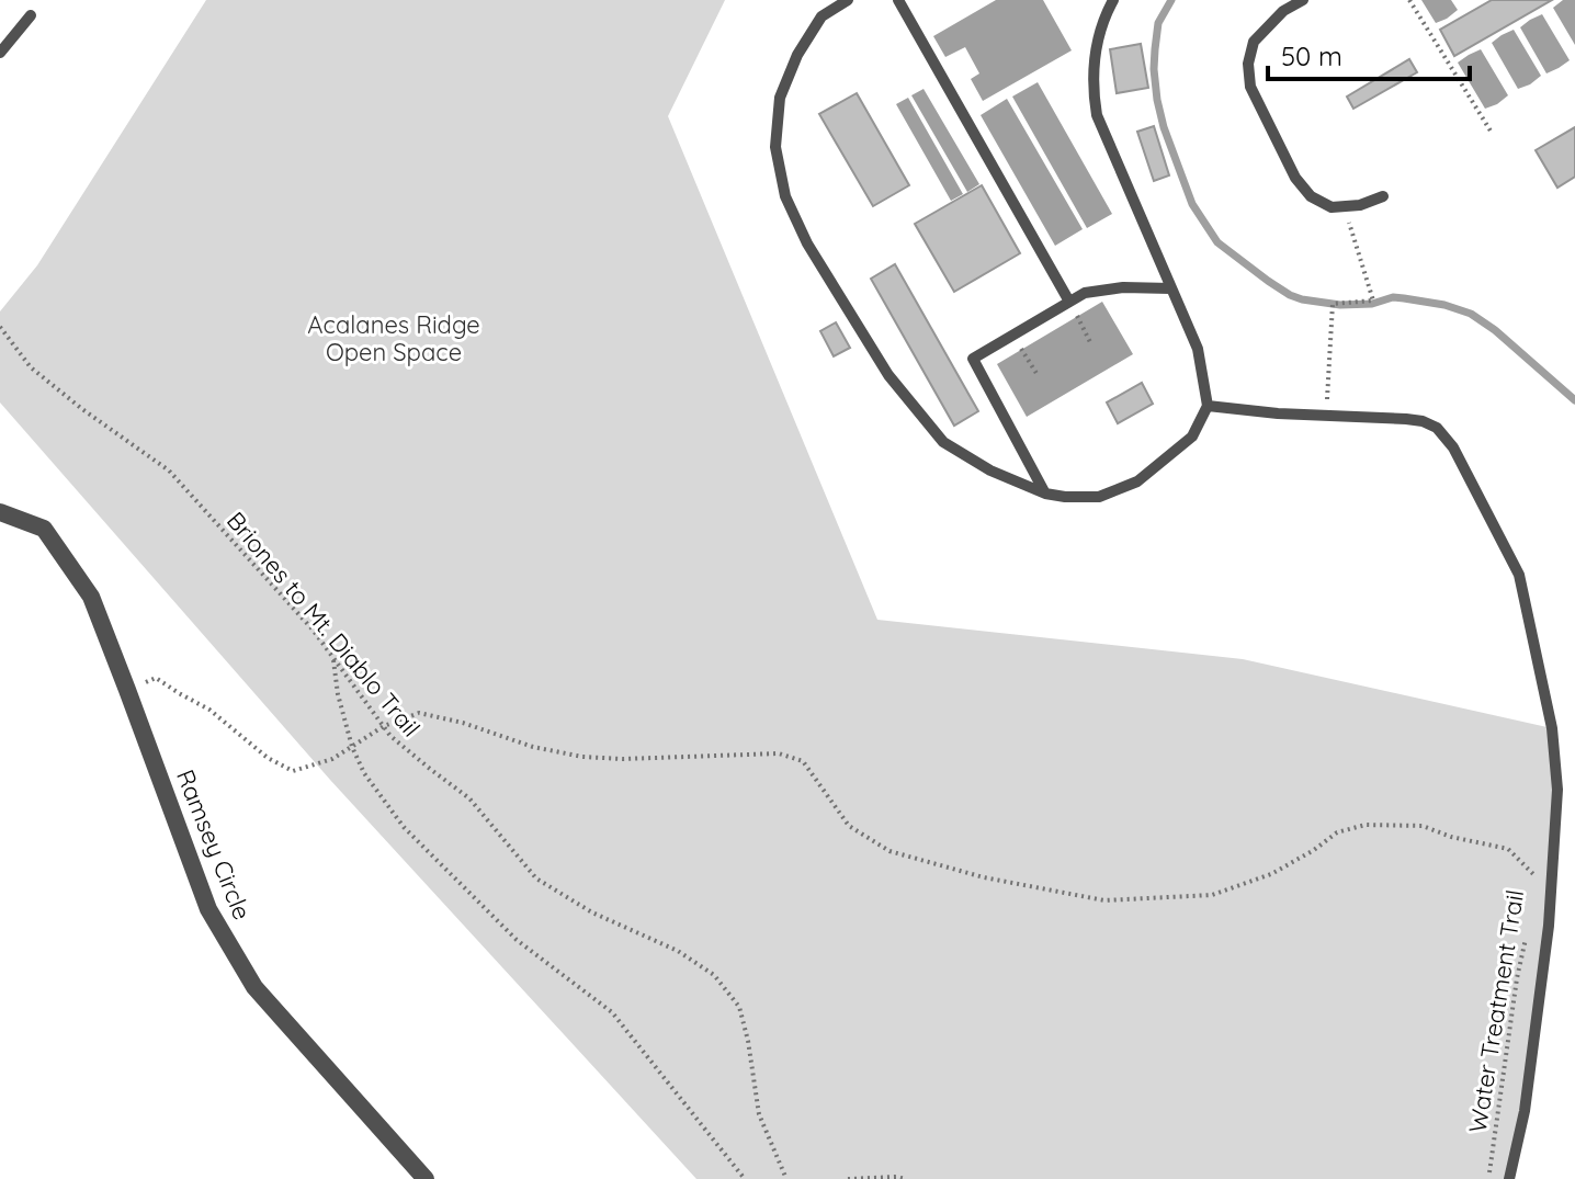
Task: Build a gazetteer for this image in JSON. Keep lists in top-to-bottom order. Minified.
{"streets":{"street":["Ramsey Circle"],"path":["Briones to Mt. Diablo Trail","Water Treatment Trail"]},"crossings":[["Briones to Mt. Diablo Trail","Water Treatment Trail"],["Ramsey Circle","Water Treatment Trail"]],"parks":["Acalanes Ridge Open Space"],"scale_bar":"50 m"}
